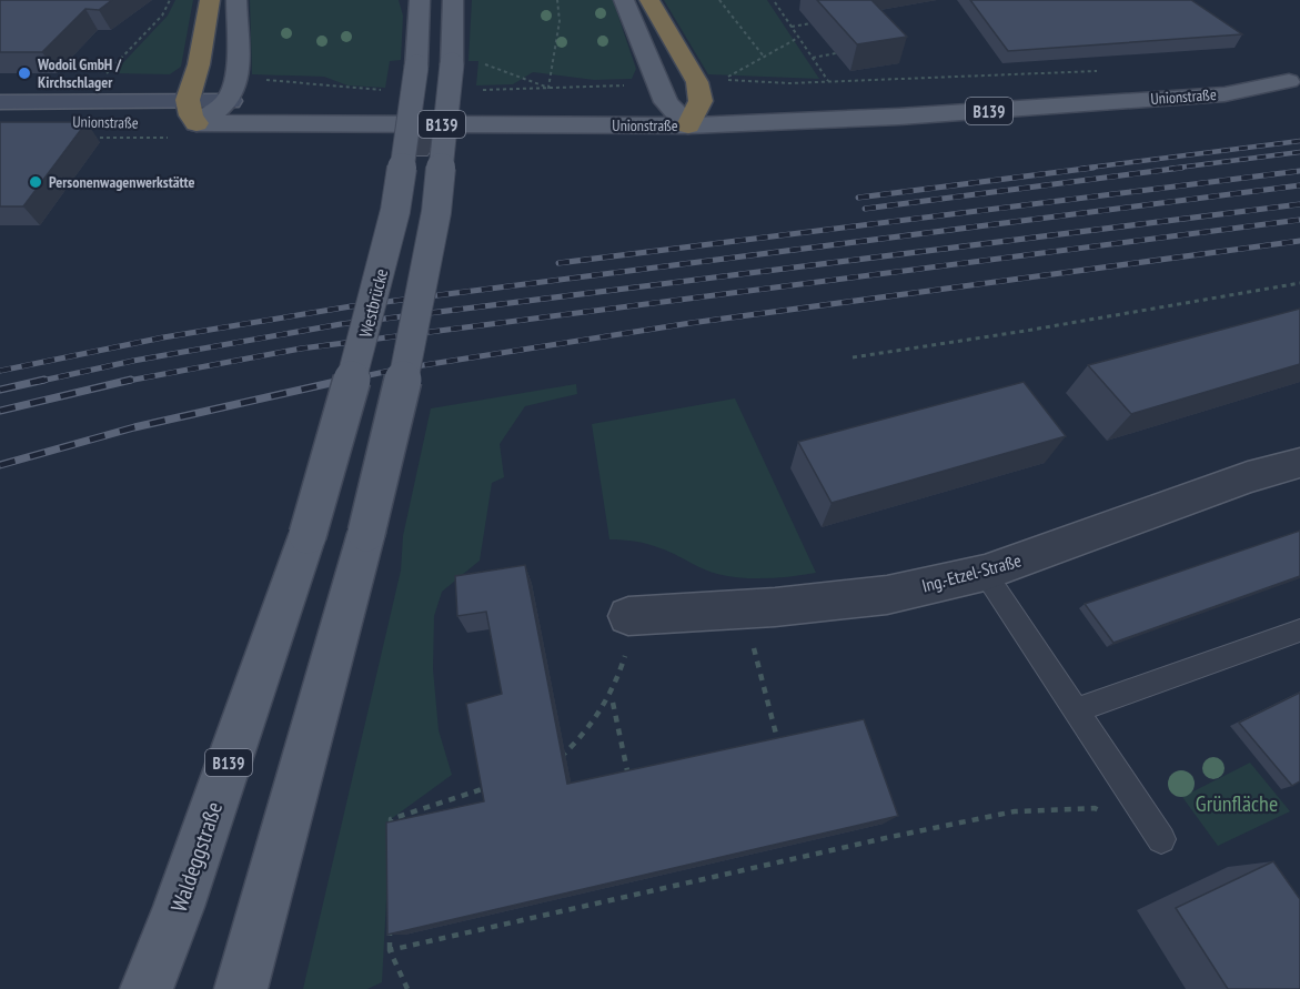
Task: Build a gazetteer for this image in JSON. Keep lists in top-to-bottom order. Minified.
{"streets":{"main road":["Unionstraße","B139","Westbrücke","Waldeggstraße"],"street":["Ing.-Etzel-Straße"]},"crossings":[["Westbrücke","Waldeggstraße"]],"parks":["Grünfläche"],"places":["Wodoil GmbH / Kirchschlager","Personenwagenwerkstätte"]}
